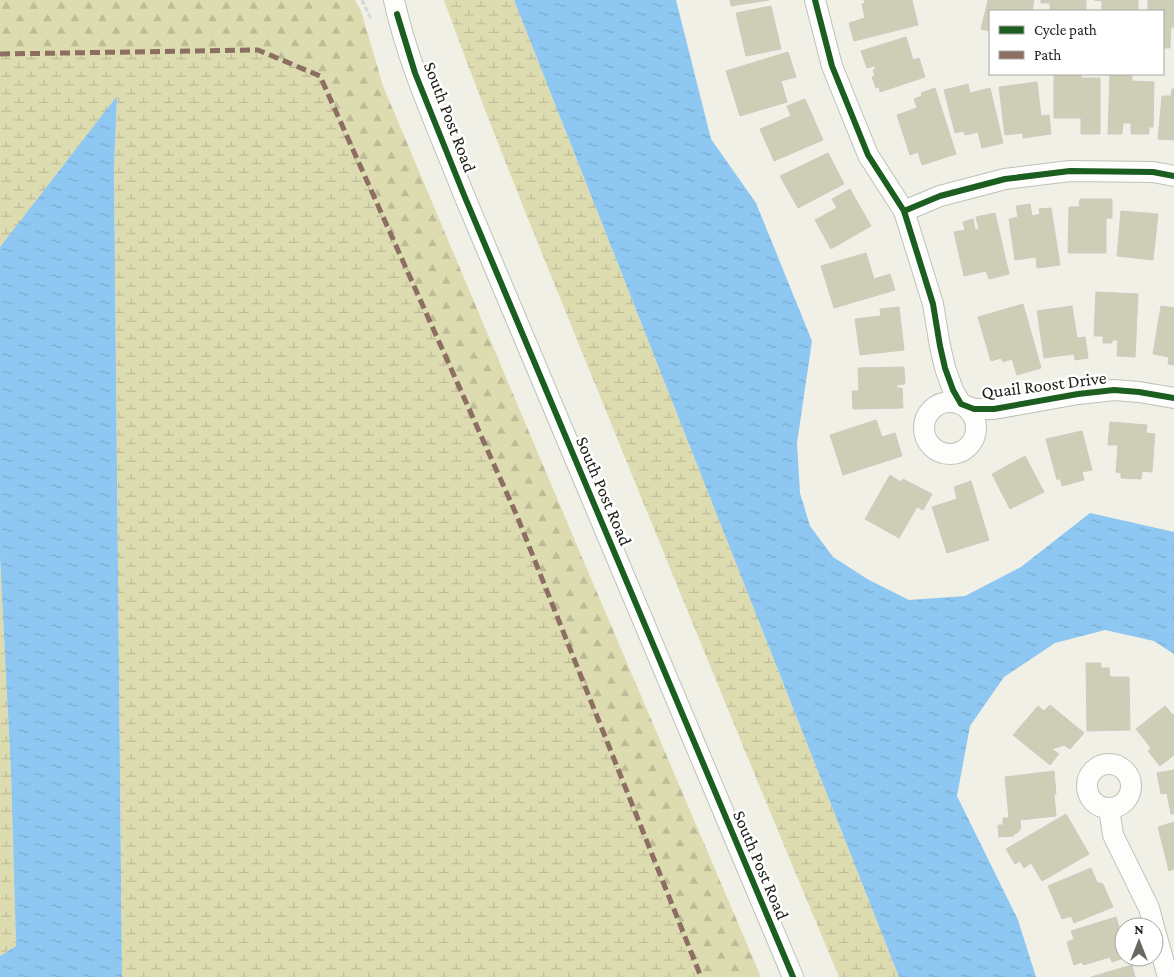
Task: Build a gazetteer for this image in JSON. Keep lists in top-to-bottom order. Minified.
{"streets":{"street":["South Post Road","Quail Roost Drive"]},"legend":["Cycle path","Path"],"north":"top"}
